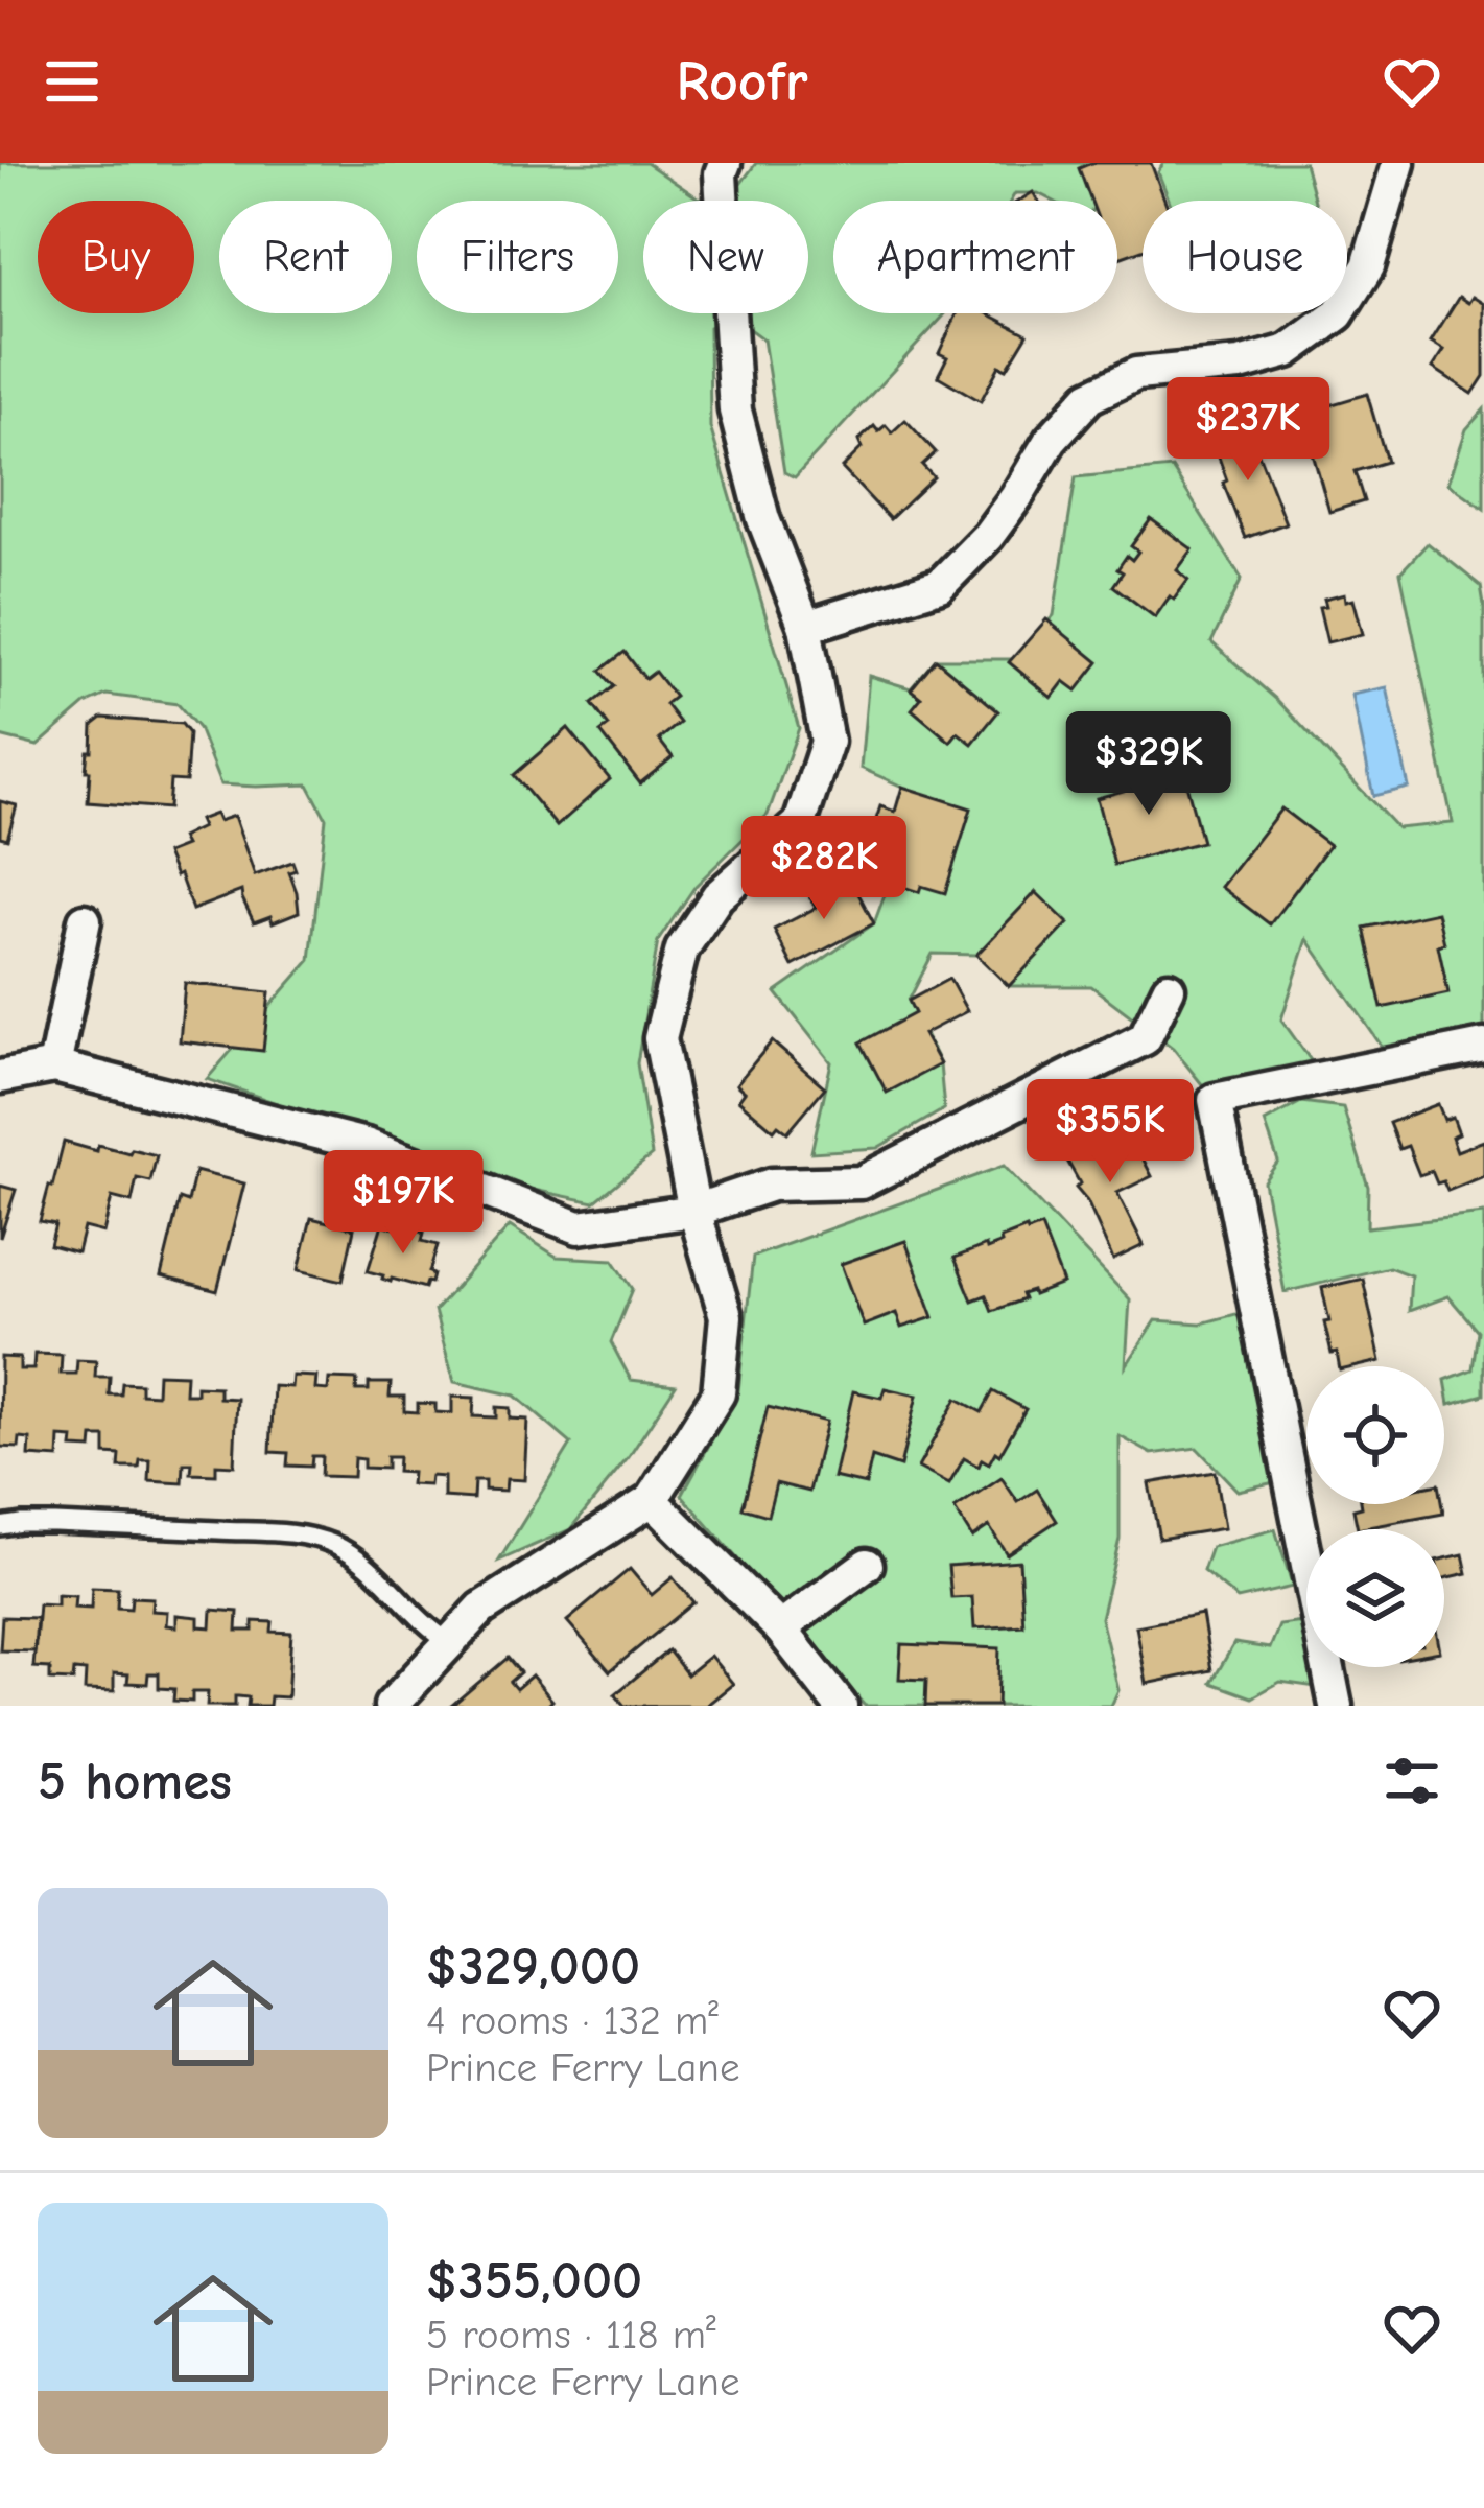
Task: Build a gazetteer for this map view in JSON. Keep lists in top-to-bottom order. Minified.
{"page":{"header":"Roofr","chip":["Buy","Rent","Filters","New","Apartment","House"],"price":["$237K","$329K","$282K","$355K","$197K"],"heading":"5 homes","list":[{"name":"$329,000","note":"4 rooms · 132 m² · Prince Ferry Lane"},{"name":"$355,000","note":"5 rooms · 118 m² · Prince Ferry Lane"}]}}
